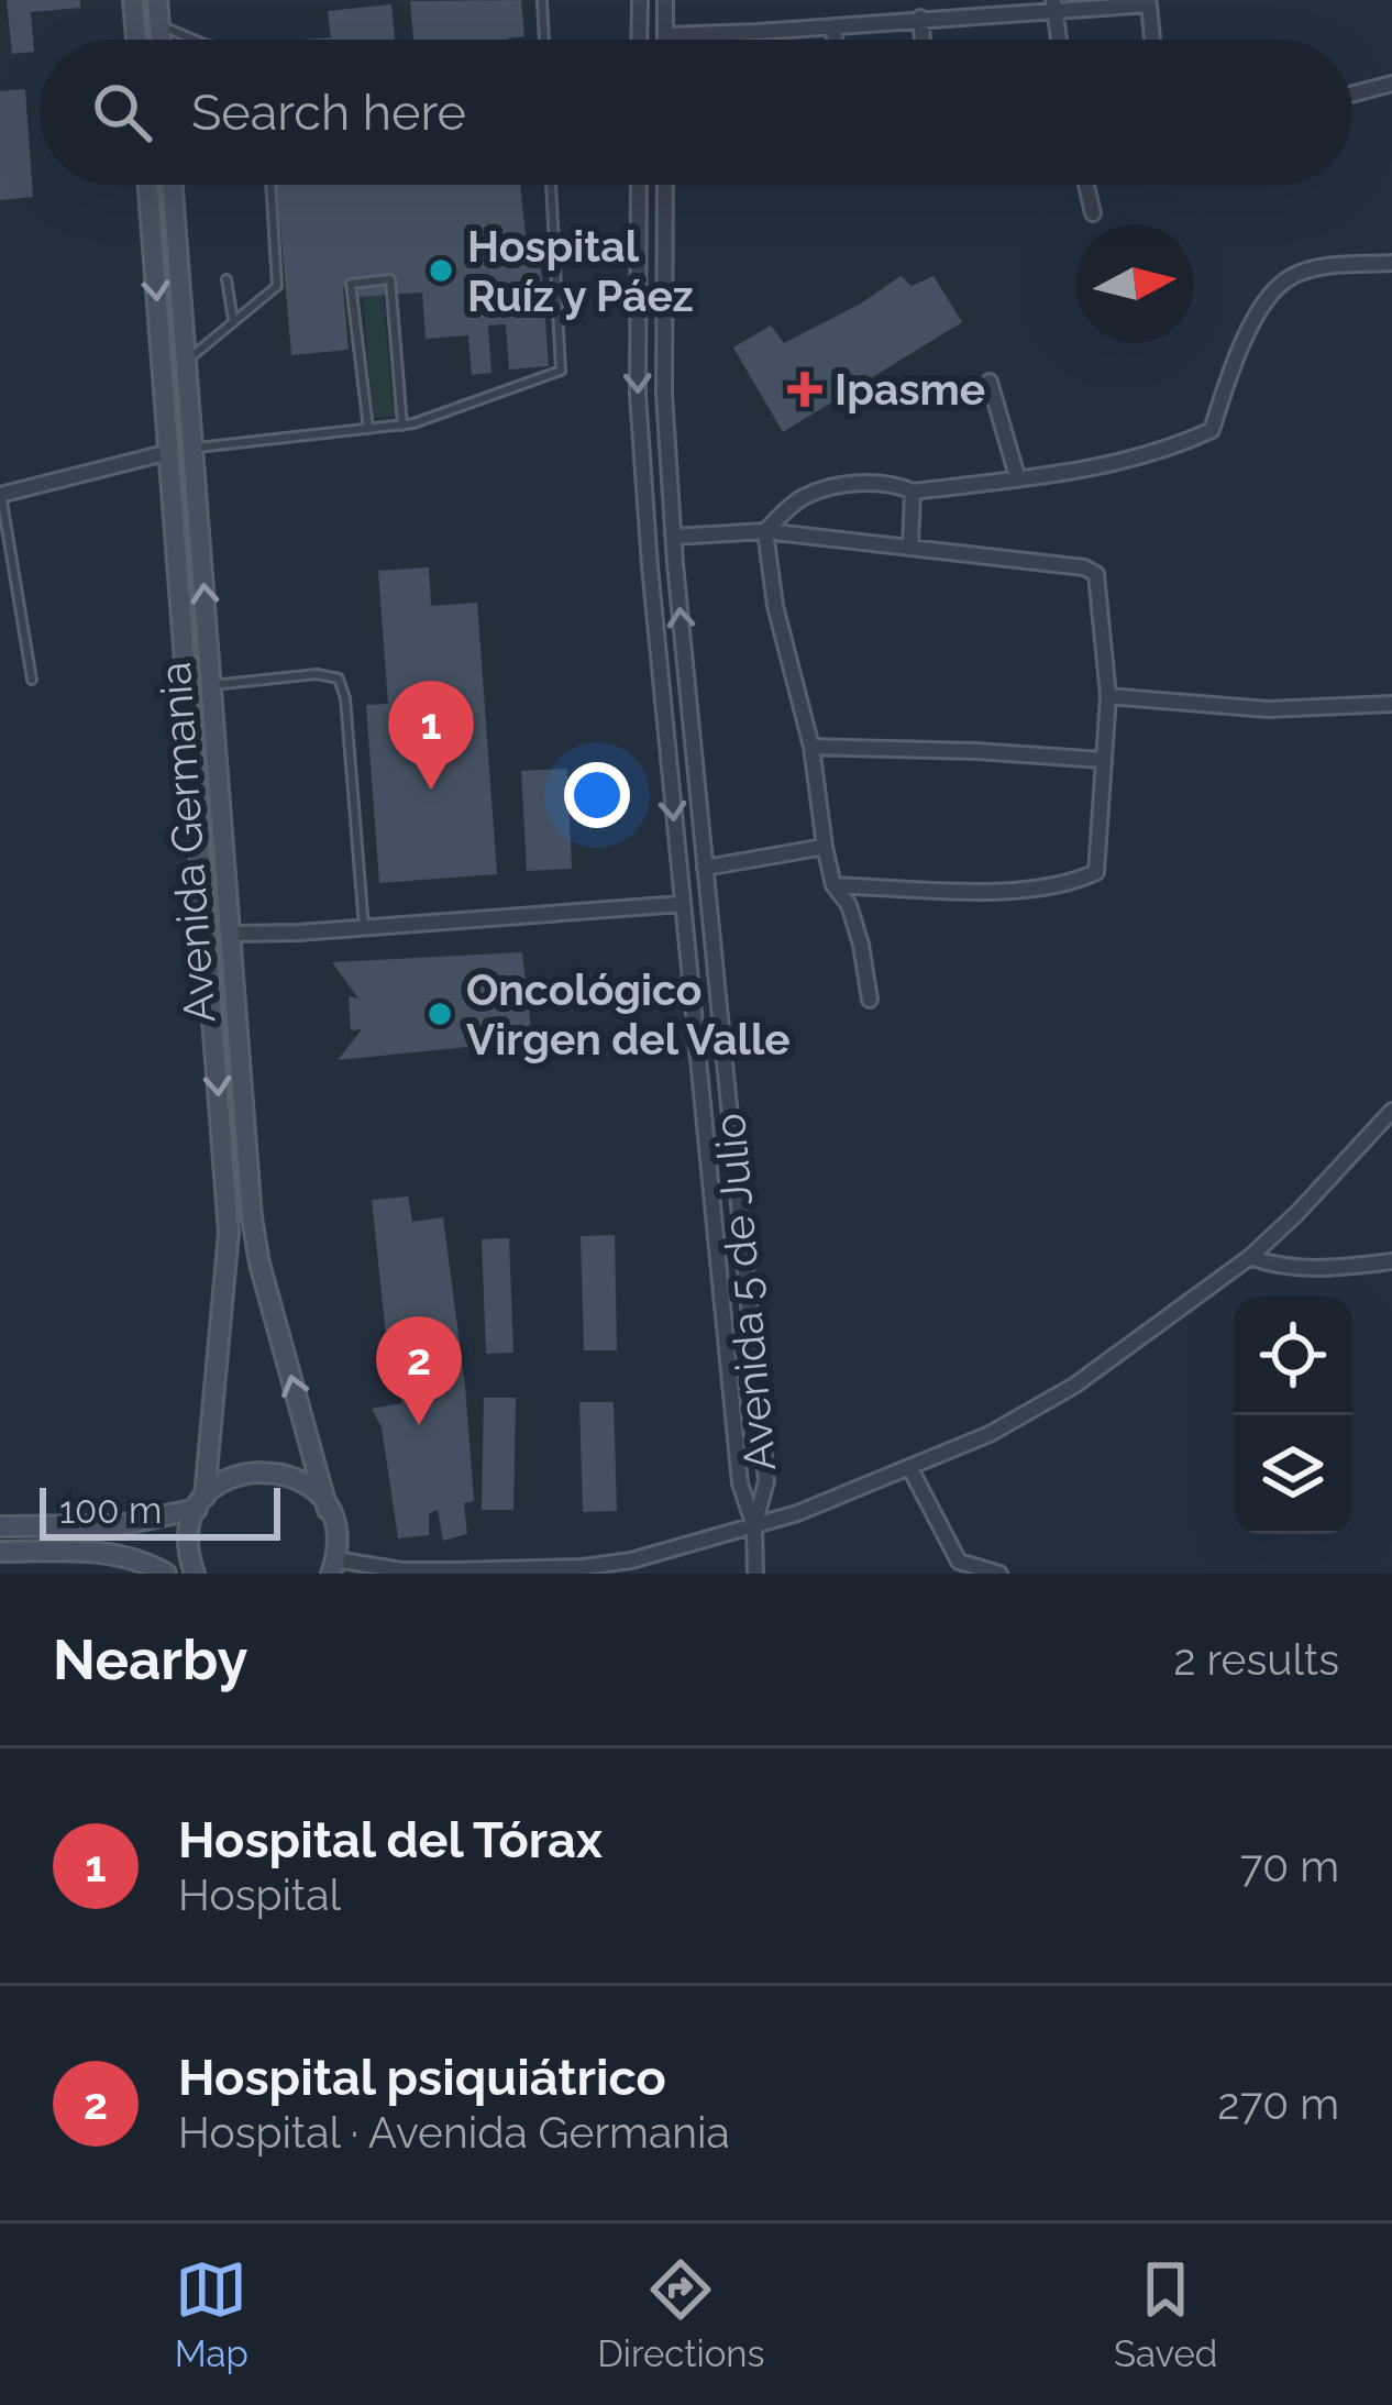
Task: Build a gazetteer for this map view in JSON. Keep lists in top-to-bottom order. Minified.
{"streets":{"street":["Avenida Germania","Avenida 5 de Julio"]},"places":{"other":["Hospital Ruíz y Páez","Oncológico Virgen del Valle"],"health":["Ipasme"]},"scale_bar":"100 m","north":"right","page":{"search":"Search here","pins":["1","2"],"scale":"100 m","heading":["Nearby","2 results"],"list":[{"mark":"1","name":"Hospital del Tórax","note":"Hospital","value":"70 m"},{"mark":"2","name":"Hospital psiquiátrico","note":"Hospital · Avenida Germania","value":"270 m"}],"nav":["Map","Directions","Saved"]}}
